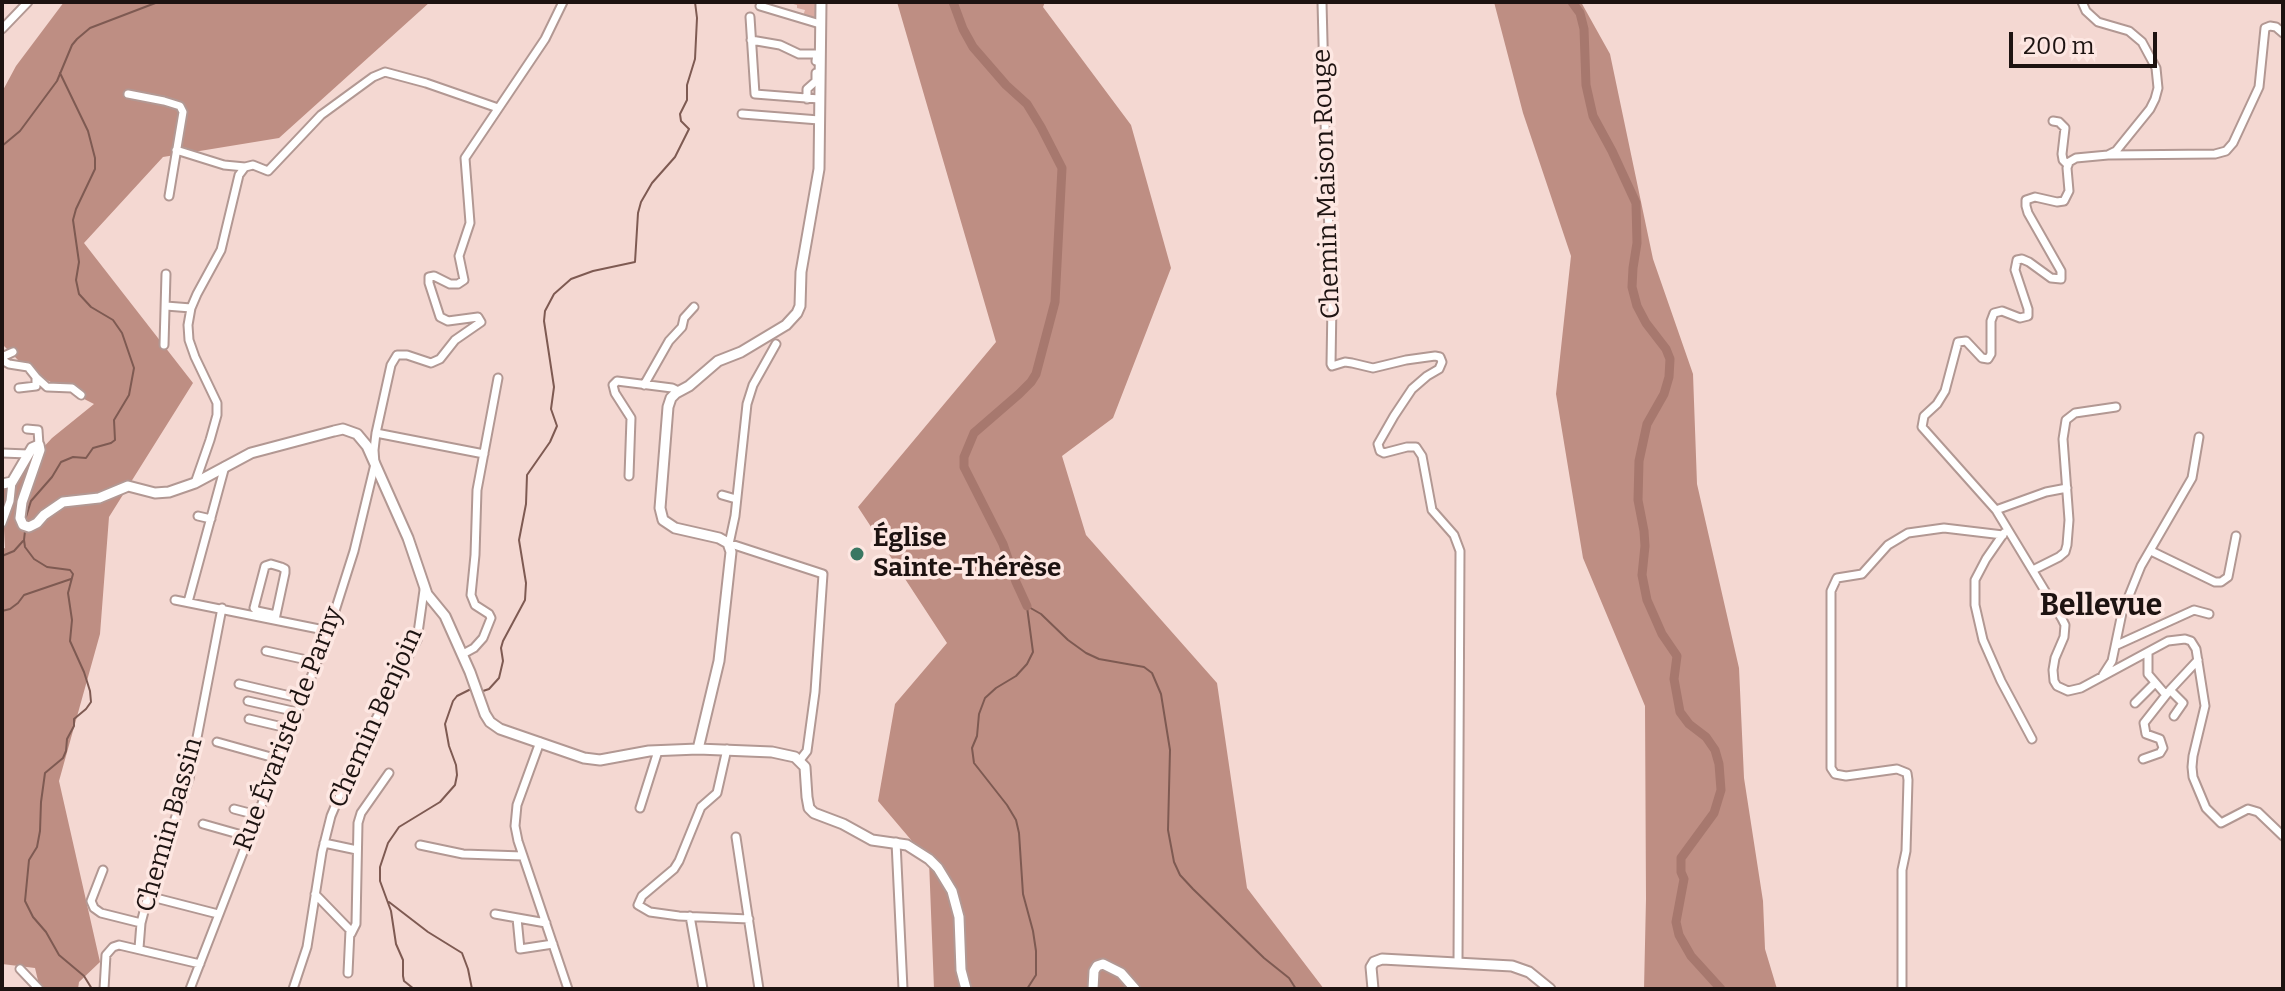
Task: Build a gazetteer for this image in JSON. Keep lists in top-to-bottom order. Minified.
{"streets":{"street":["Chemin Maison Rouge","Chemin Benjoin","Rue Évariste de Parny","Chemin Bassin"]},"districts":["Bellevue"],"places":["Église Sainte-Thérèse"],"scale_bar":"200 m"}
